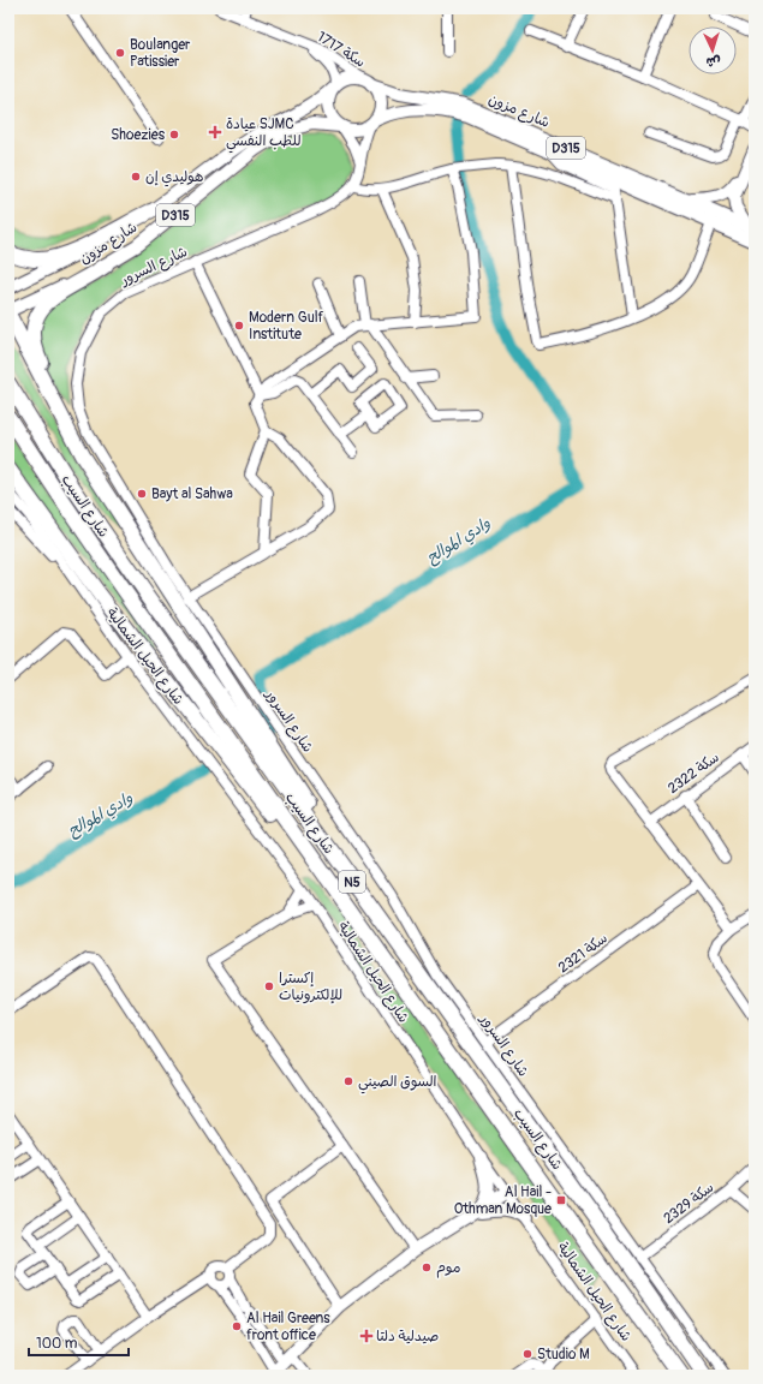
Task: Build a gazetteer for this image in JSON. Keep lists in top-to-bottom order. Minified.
{"streets":{"highway":["شارع السيب","N5"],"main road":["شارع مزون","D315"],"street":["سكة 1717","شارع السرور","شارع الحيل الشمالية","سكة 2322","سكة 2321","سكة 2329"]},"crossings":[["سكة 1717","شارع مزون"],["سكة 1717","D315"],["شارع مزون","D315"],["شارع السرور","سكة 2321"],["شارع السرور","سكة 2329"]],"water":["وادي الموالح"],"places":{"other":["Boulanger Patissier","Shoezies","هوليدي إن","Modern Gulf Institute","Bayt al Sahwa","إكسترا للإلكترونيات","السوق الصيني","موم","Al Hail Greens front office","Studio M"],"health":["عيادة SJMC للطب النفسي","صيدلية دلتا"],"transit":["Al Hail - Othman Mosque"]},"scale_bar":"100 m","north":"bottom"}
